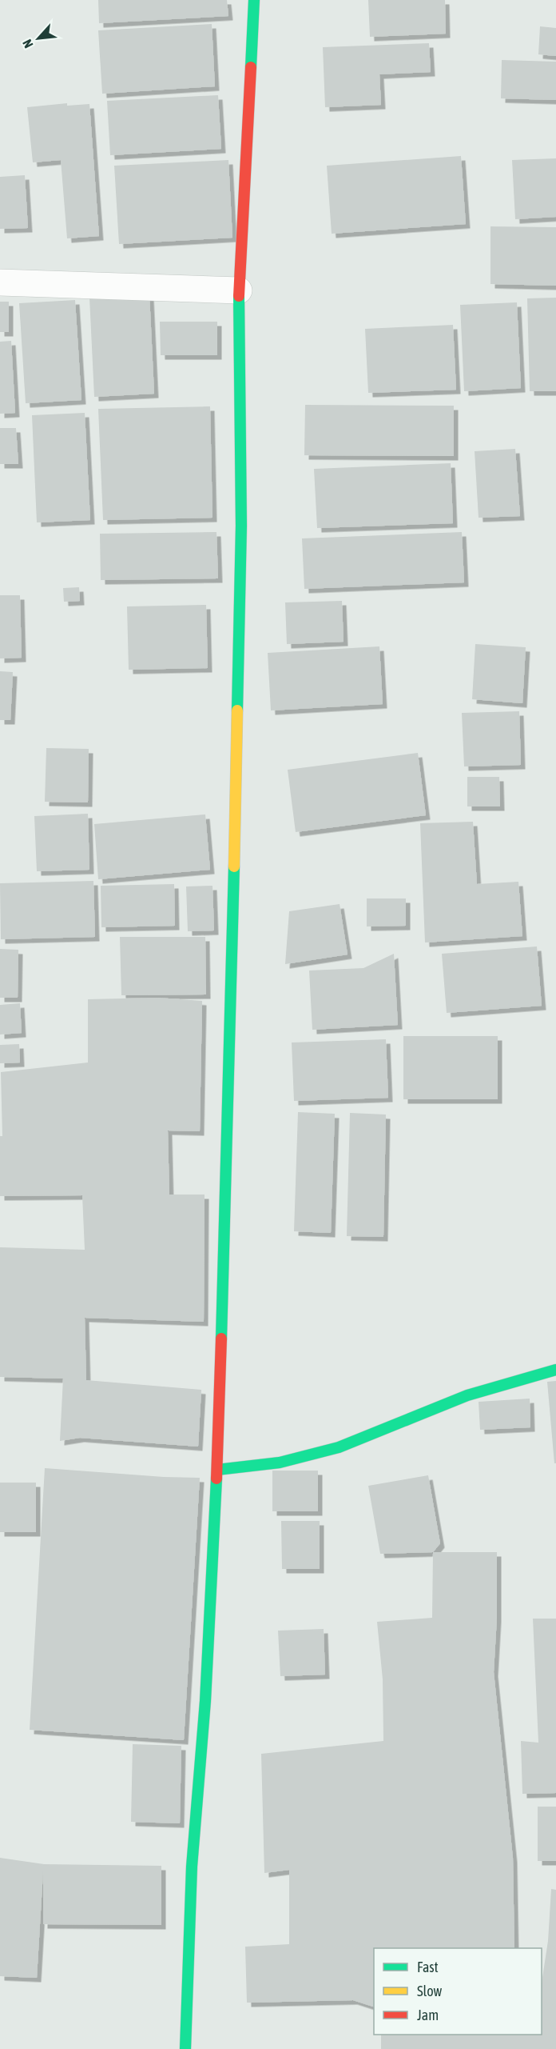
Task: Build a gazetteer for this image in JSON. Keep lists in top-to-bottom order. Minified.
{"legend":["Fast","Slow","Jam"],"north":"bottom left"}
